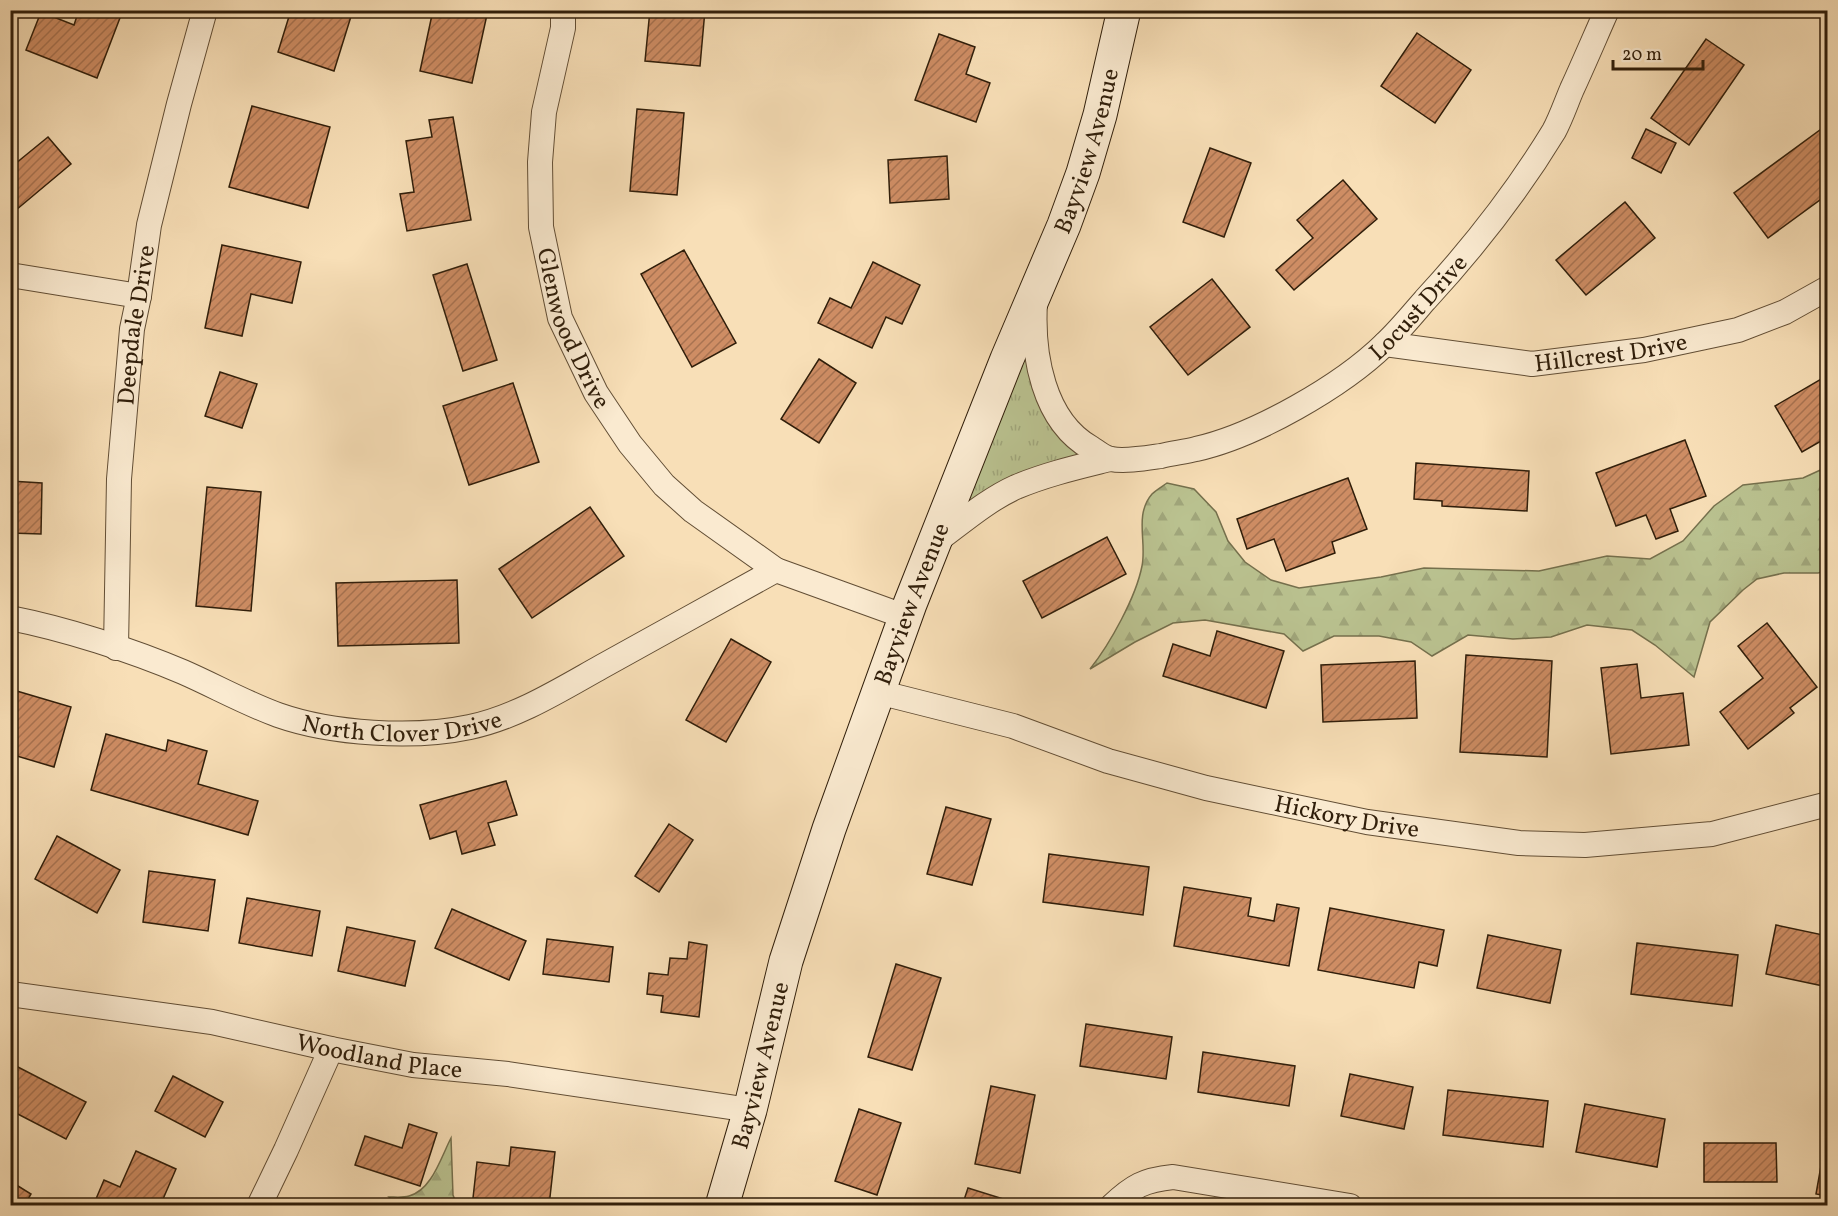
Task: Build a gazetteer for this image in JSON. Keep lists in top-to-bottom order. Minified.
{"streets":{"main road":["Bayview Avenue"],"street":["Locust Drive","Deepdale Drive","Glenwood Drive","Hillcrest Drive","North Clover Drive","Hickory Drive","Woodland Place"]},"crossings":[["Bayview Avenue","Locust Drive"],["Bayview Avenue","Glenwood Drive"],["Bayview Avenue","Hickory Drive"],["Bayview Avenue","Woodland Place"],["Locust Drive","Hillcrest Drive"],["Deepdale Drive","North Clover Drive"],["Glenwood Drive","North Clover Drive"]],"scale_bar":"20 m"}
